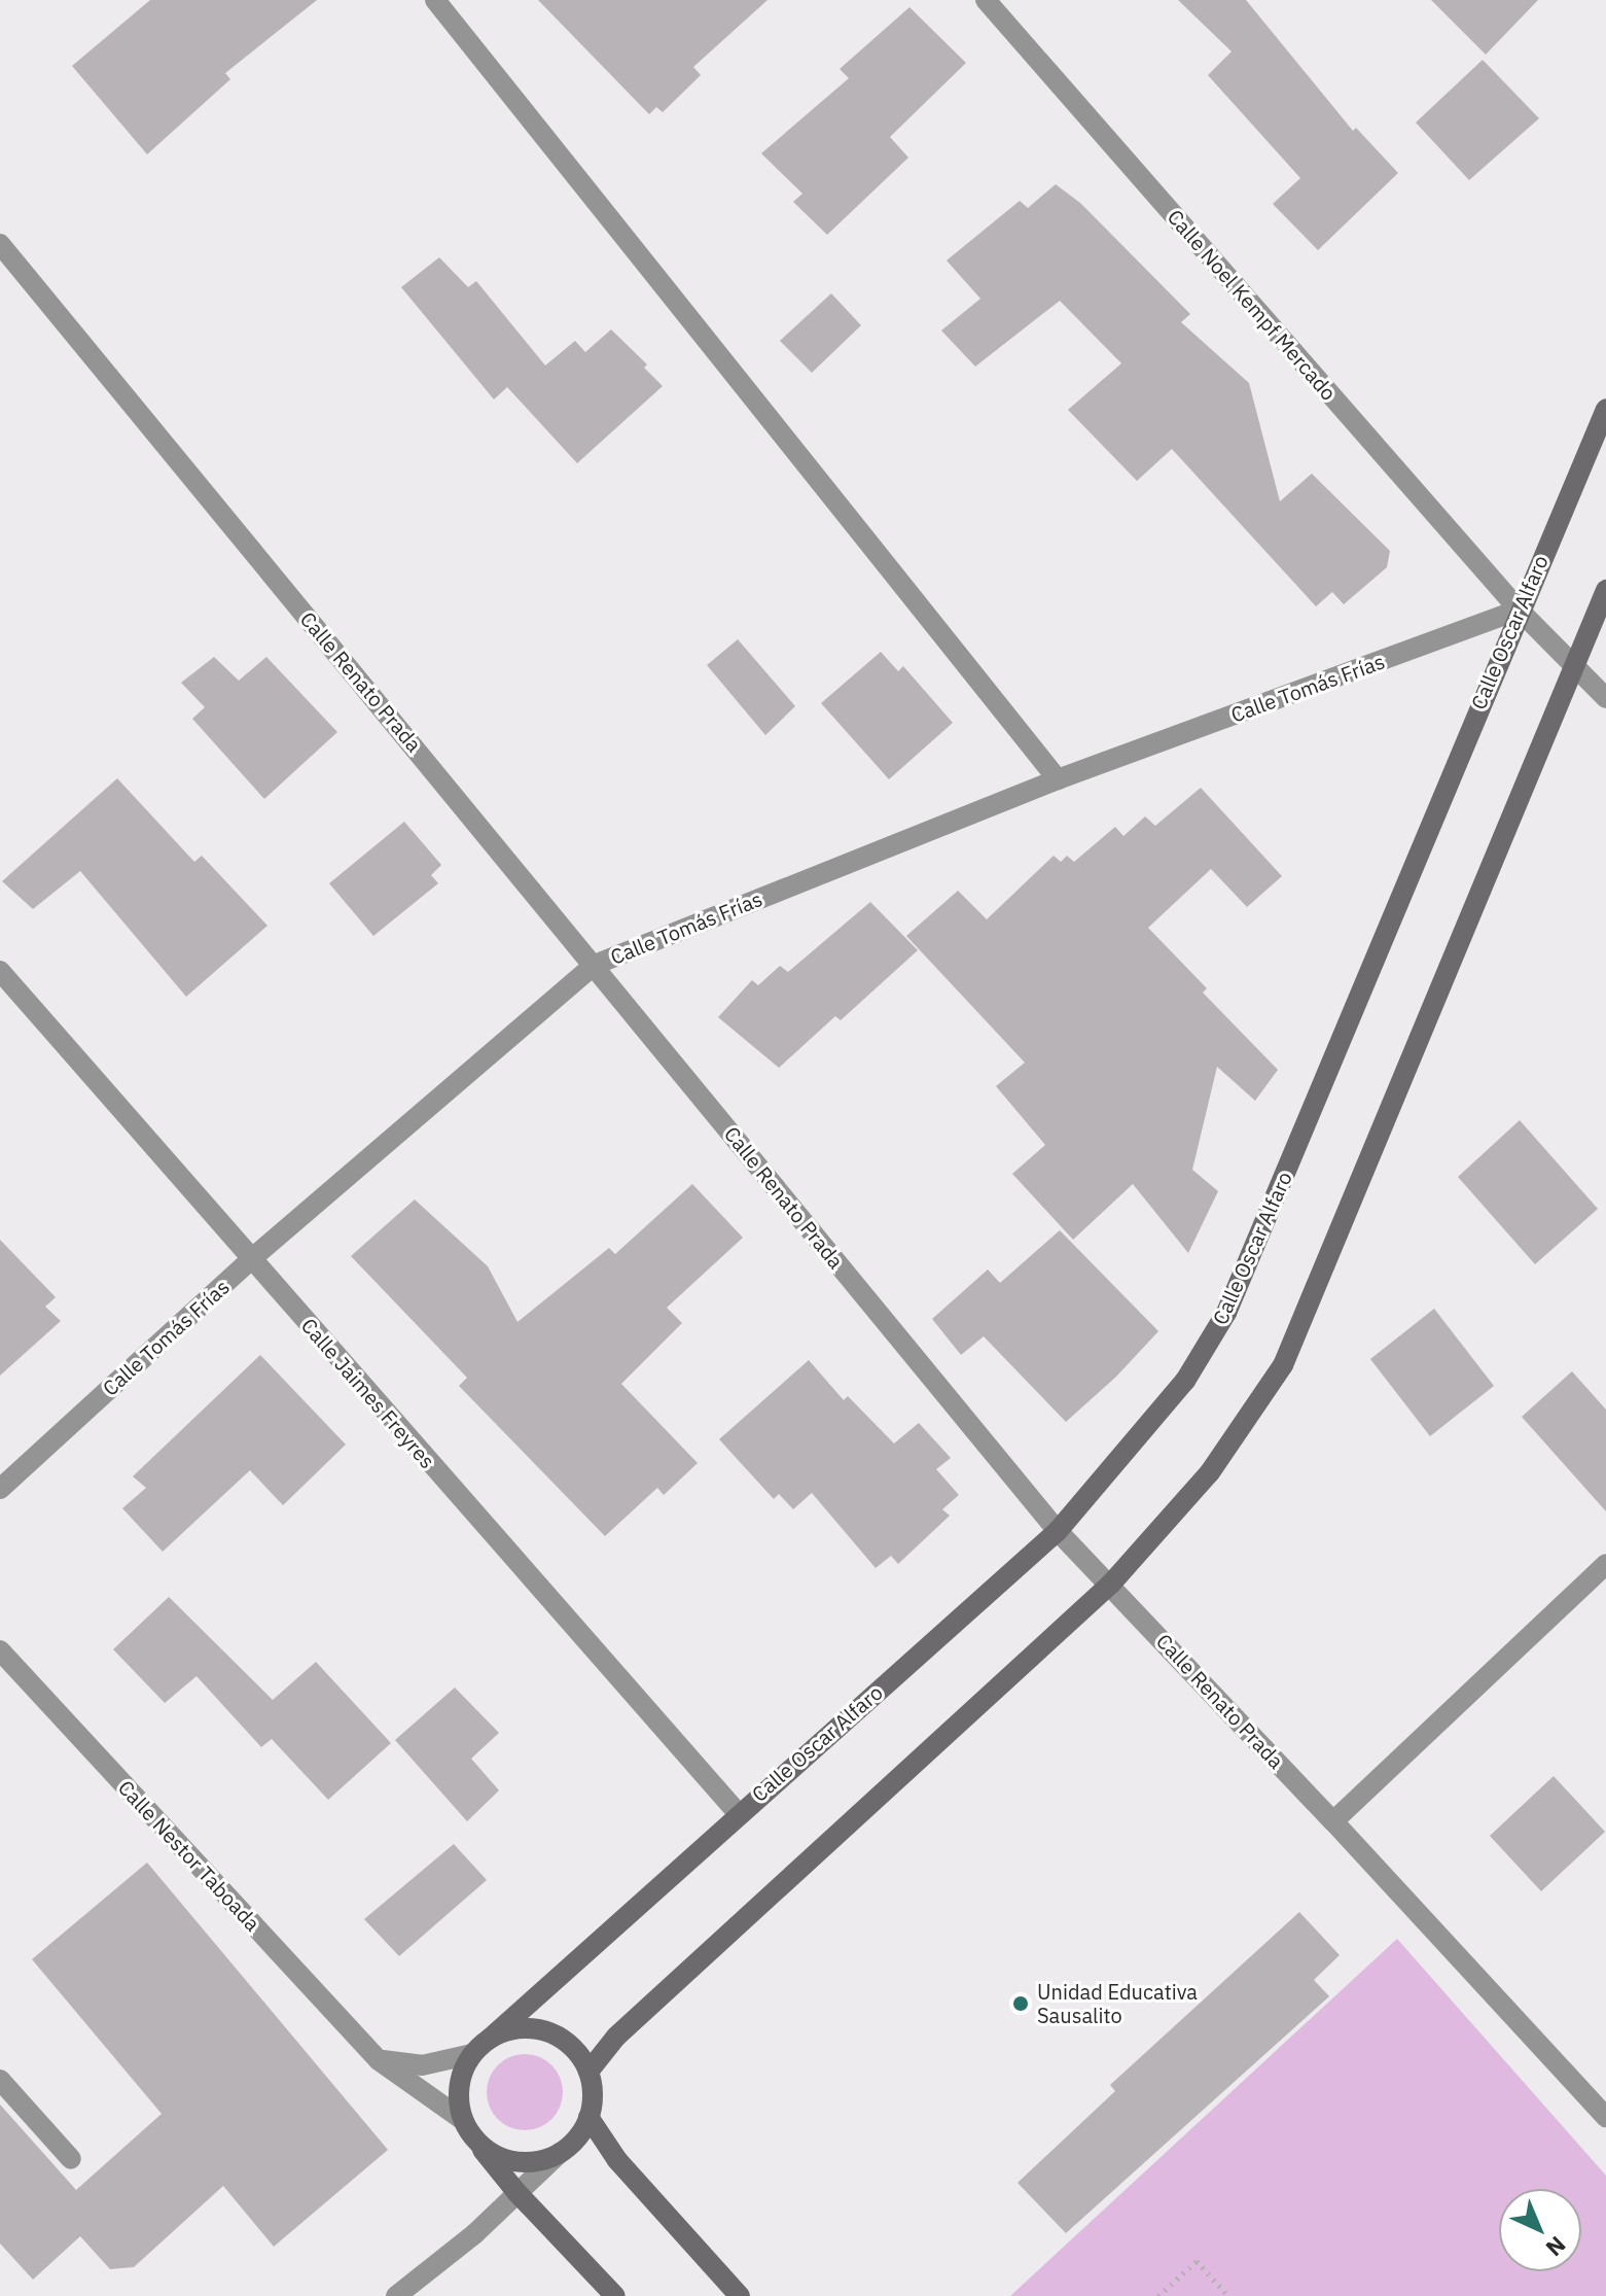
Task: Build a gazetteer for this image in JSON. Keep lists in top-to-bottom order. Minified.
{"streets":{"main road":["Calle Oscar Alfaro"],"street":["Calle Noel Kempf Mercado","Calle Renato Prada","Calle Tomás Frías","Calle Jaimes Freyres","Calle Nestor Taboada"]},"crossings":[["Calle Noel Kempf Mercado","Calle Oscar Alfaro"],["Calle Noel Kempf Mercado","Calle Tomás Frías"],["Calle Oscar Alfaro","Calle Renato Prada"],["Calle Oscar Alfaro","Calle Tomás Frías"],["Calle Oscar Alfaro","Calle Jaimes Freyres"],["Calle Oscar Alfaro","Calle Nestor Taboada"],["Calle Renato Prada","Calle Tomás Frías"],["Calle Tomás Frías","Calle Jaimes Freyres"]],"places":["Unidad Educativa Sausalito"],"north":"bottom right"}
